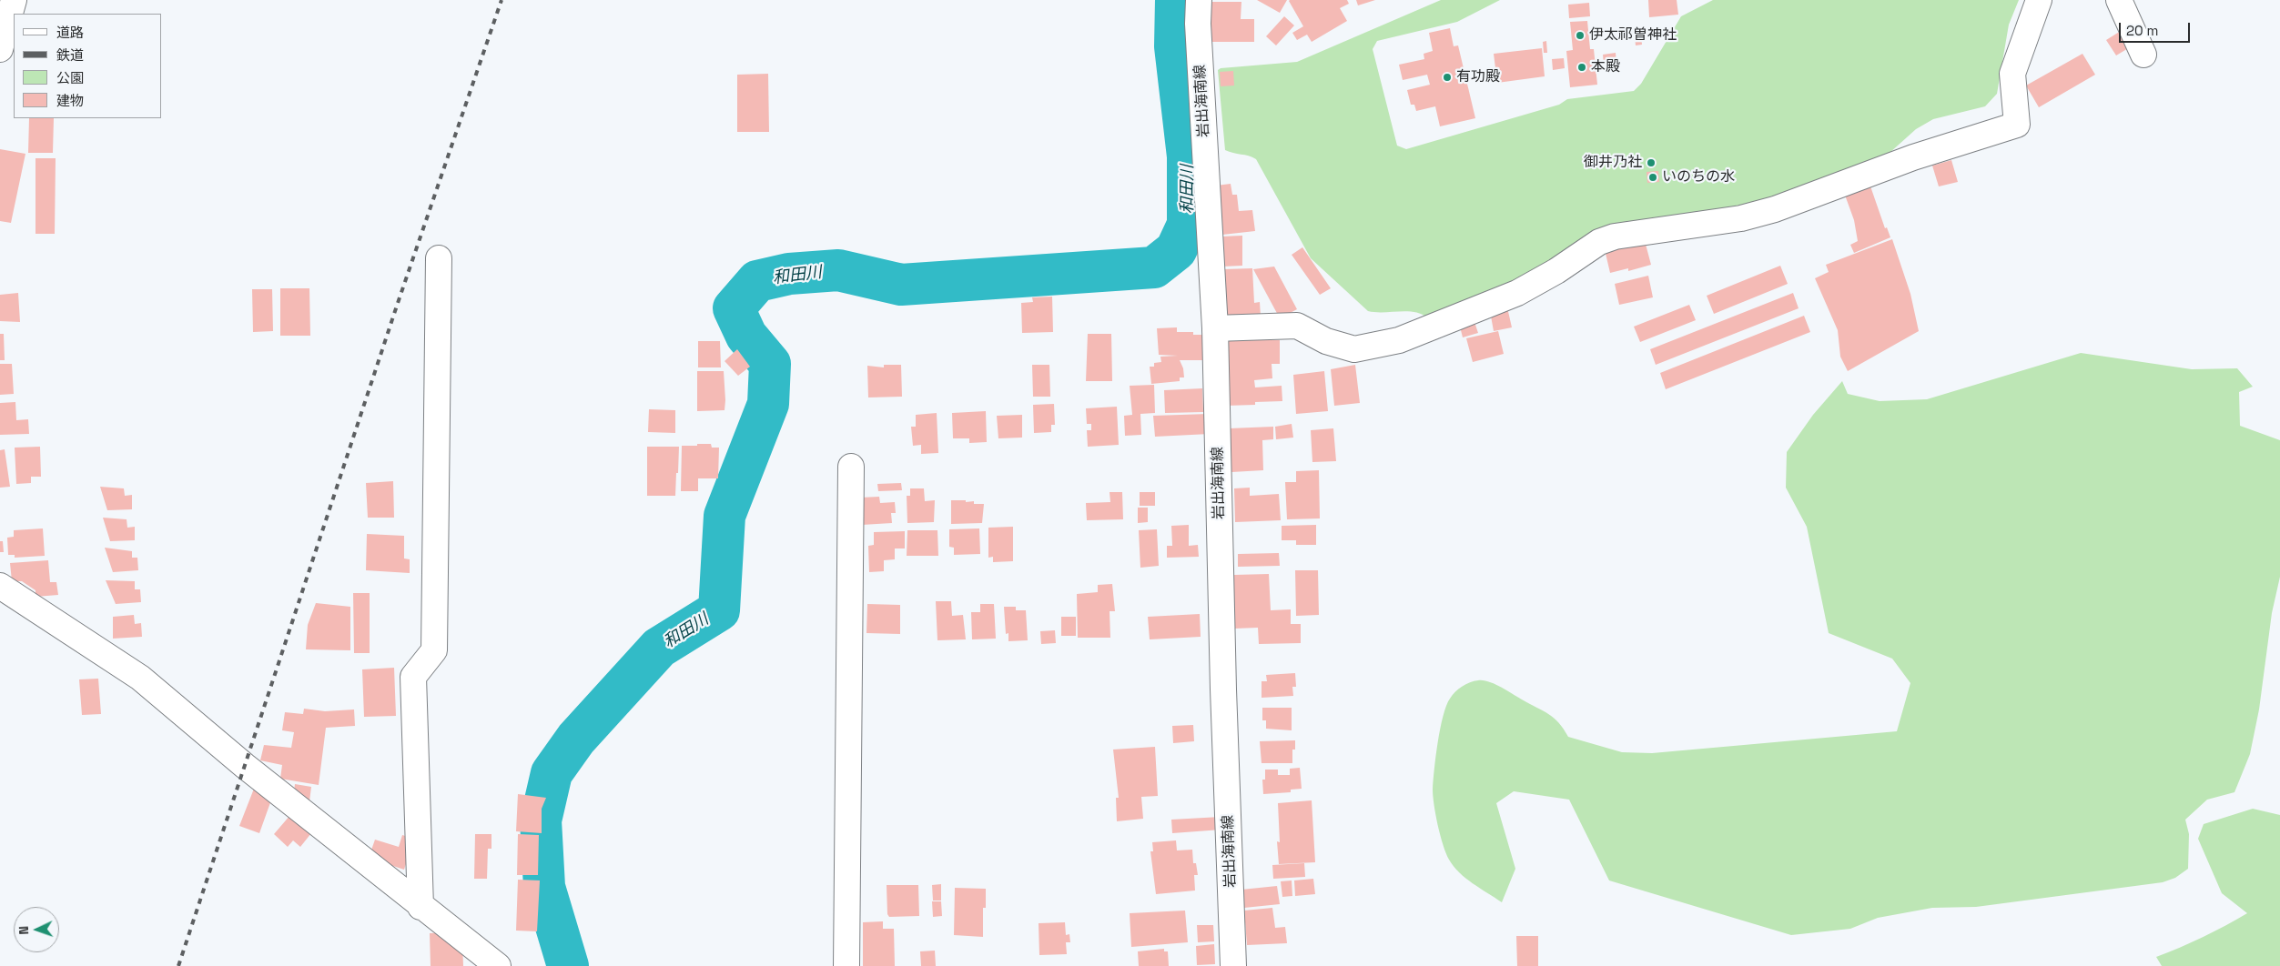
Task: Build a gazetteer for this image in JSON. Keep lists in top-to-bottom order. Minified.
{"streets":{"street":["岩出海南線"]},"water":["和田川"],"places":["伊太祁曽神社","本殿","有功殿","御井乃社","いのちの水"],"legend":["道路","鉄道","公園","建物"],"scale_bar":"20 m","north":"left"}
